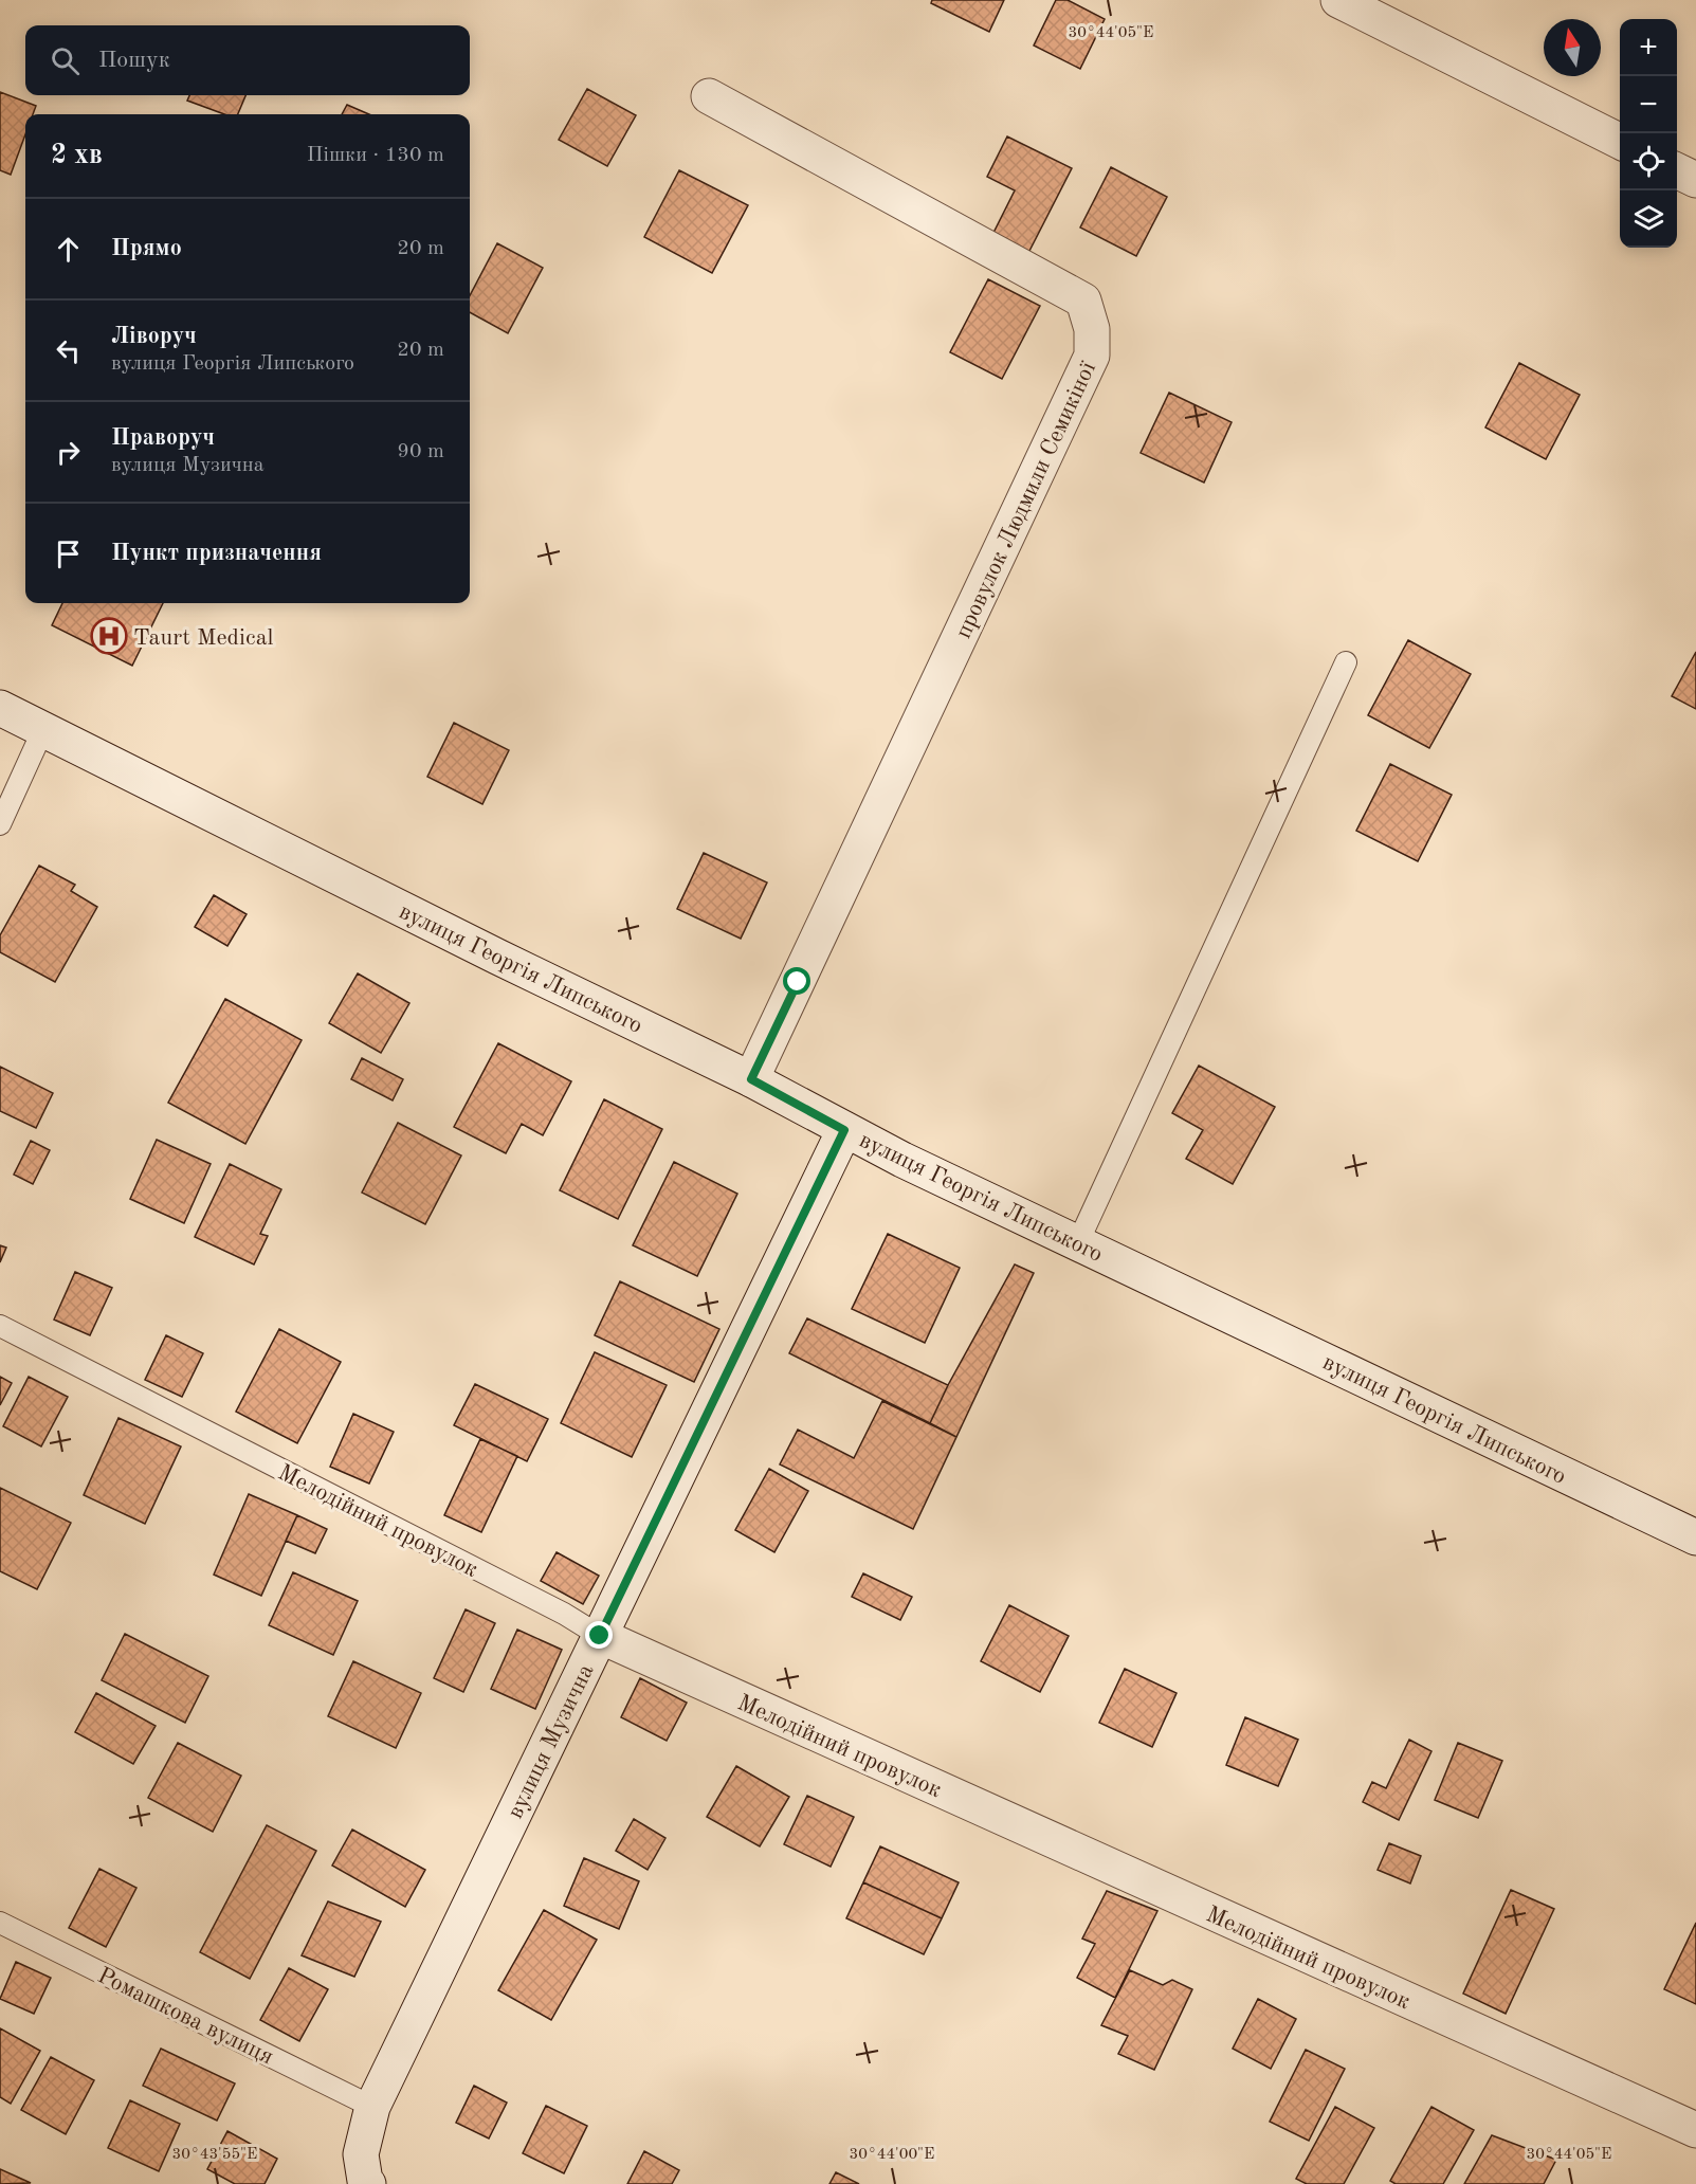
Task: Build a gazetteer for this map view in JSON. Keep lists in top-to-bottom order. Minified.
{"streets":{"street":["провулок Людмили Семикіної","вулиця Георгія Липського","Мелодійний провулок","вулиця Музична"],"lane":["Ромашкова вулиця"]},"crossings":[["провулок Людмили Семикіної","вулиця Георгія Липського"],["вулиця Георгія Липського","вулиця Музична"],["Мелодійний провулок","вулиця Музична"],["вулиця Музична","Ромашкова вулиця"]],"places":{"hospital":["Taurt Medical"]},"north":"top","page":{"map_buttons":["+","−"],"search":"Пошук","heading":["2 хв","Пішки · 130 m"],"list":[["Прямо","20 m"],["Ліворуч","вулиця Георгія Липського","20 m"],["Праворуч","вулиця Музична","90 m"],"Пункт призначення"]},"coordinates":["30°44'05\"E","30°43'55\"E","30°44'00\"E"]}
